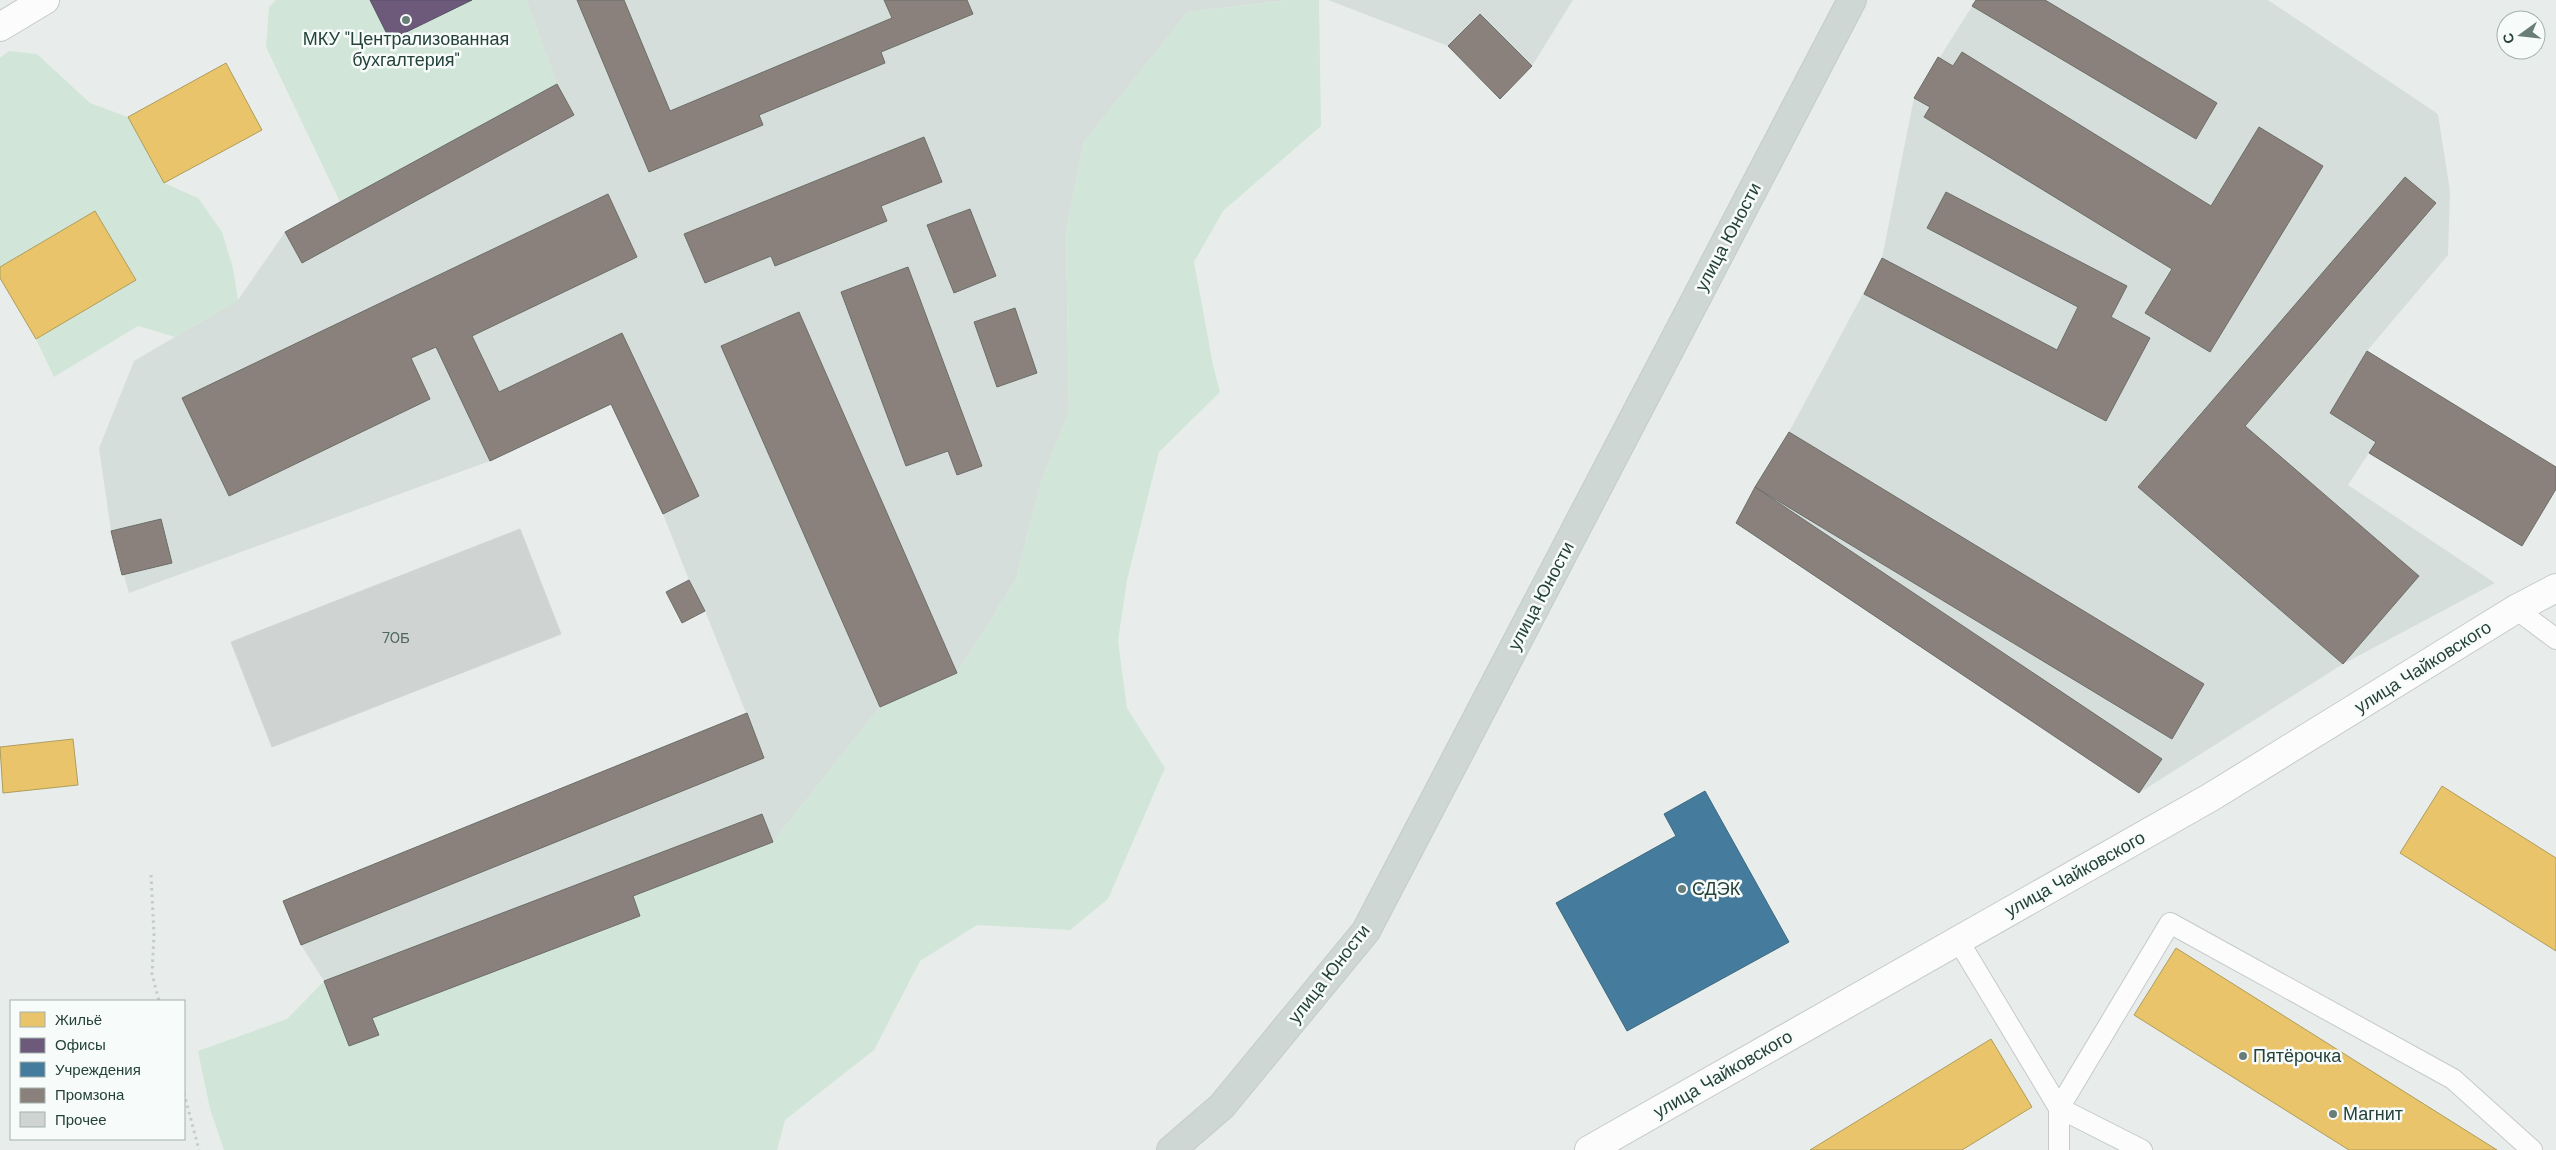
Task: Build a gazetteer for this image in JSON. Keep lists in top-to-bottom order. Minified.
{"streets":{"main road":["улица Юности"],"street":["улица Чайковского"]},"places":["МКУ \"Централизованная бухгалтерия\"","СДЭК","Пятёрочка","Магнит"],"house_numbers":["70Б"],"legend":["Жильё","Офисы","Учреждения","Промзона","Прочее"],"north":"left"}
